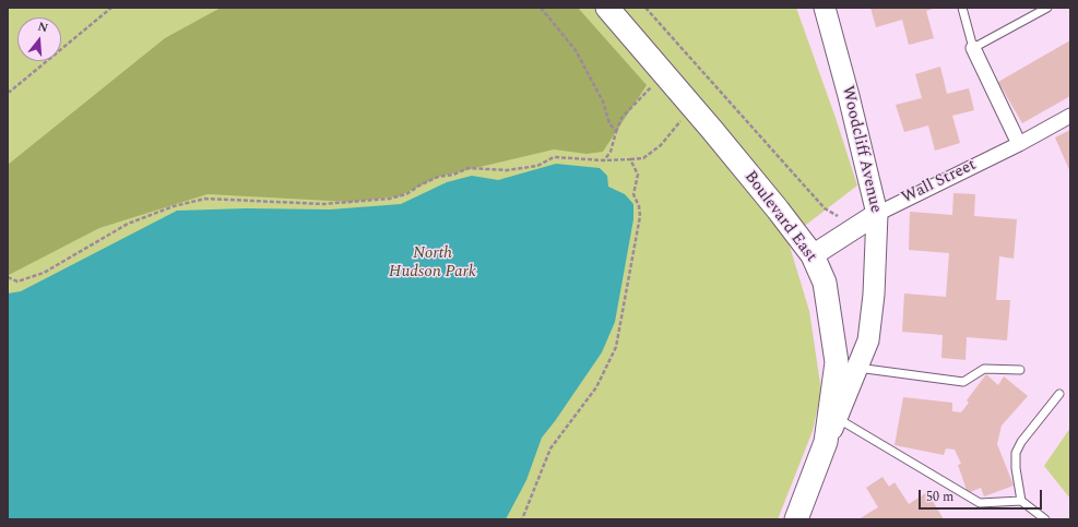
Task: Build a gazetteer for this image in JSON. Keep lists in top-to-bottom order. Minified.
{"streets":{"main road":["Woodcliff Avenue","Wall Street","Boulevard East"]},"crossings":[["Woodcliff Avenue","Wall Street"],["Woodcliff Avenue","Boulevard East"],["Wall Street","Boulevard East"]],"parks":["North Hudson Park"],"scale_bar":"50 m","north":"top"}
